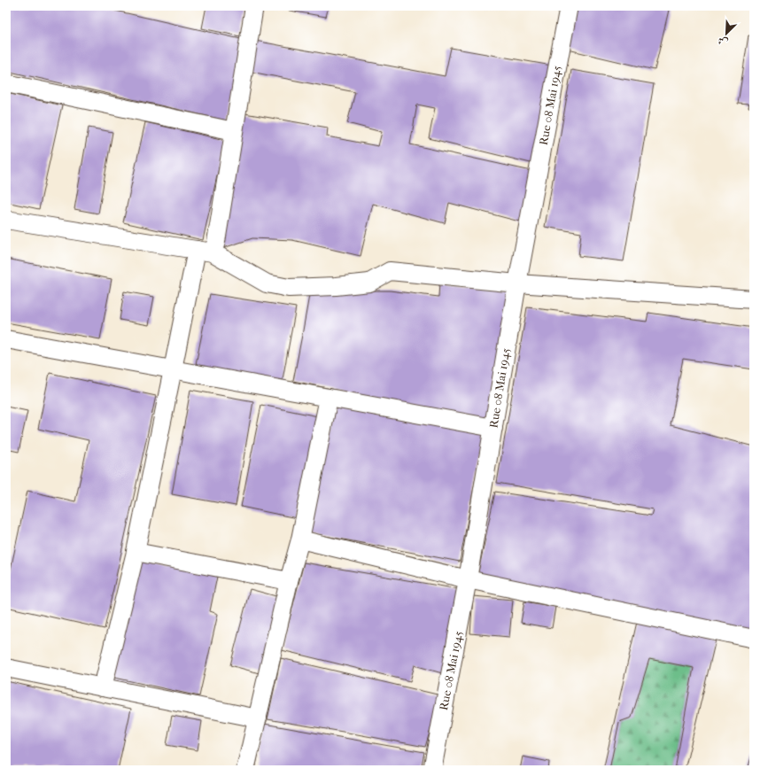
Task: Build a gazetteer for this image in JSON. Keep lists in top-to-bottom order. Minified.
{"streets":{"street":["Rue 08 Mai 1945"]},"north":"bottom left"}
